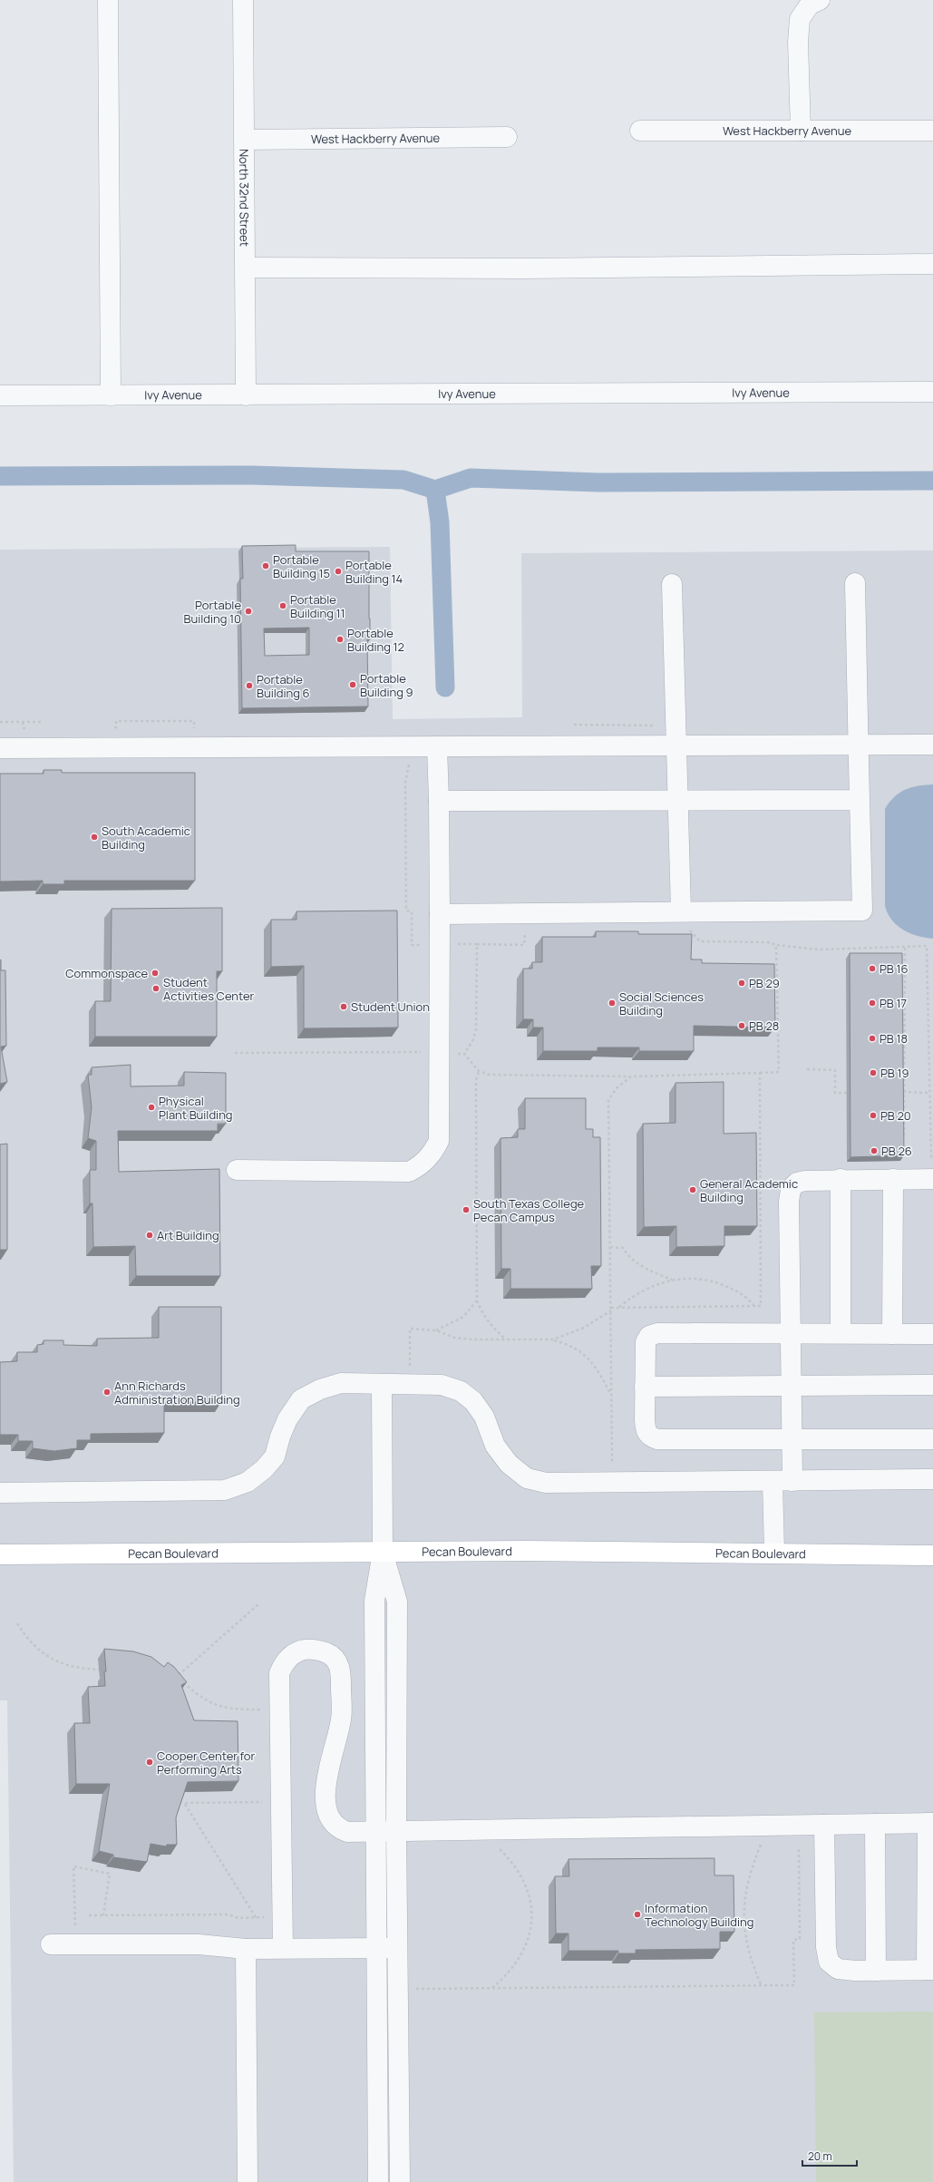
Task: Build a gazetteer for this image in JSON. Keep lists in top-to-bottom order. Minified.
{"streets":{"main road":["Pecan Boulevard"],"street":["West Hackberry Avenue","North 32nd Street","Ivy Avenue"]},"crossings":[["West Hackberry Avenue","North 32nd Street"],["North 32nd Street","Ivy Avenue"]],"places":["Portable Building 15","Portable Building 14","Portable Building 11","Portable Building 10","Portable Building 12","Portable Building 9","Portable Building 6","South Academic Building","PB 16","Commonspace","PB 29","Student Activities Center","Social Sciences Building","PB 17","Student Union","PB 28","PB 18","PB 19","Physical Plant Building","PB 20","PB 26","General Academic Building","South Texas College Pecan Campus","Art Building","Ann Richards Administration Building","Cooper Center for Performing Arts","Information Technology Building"],"scale_bar":"20 m"}
